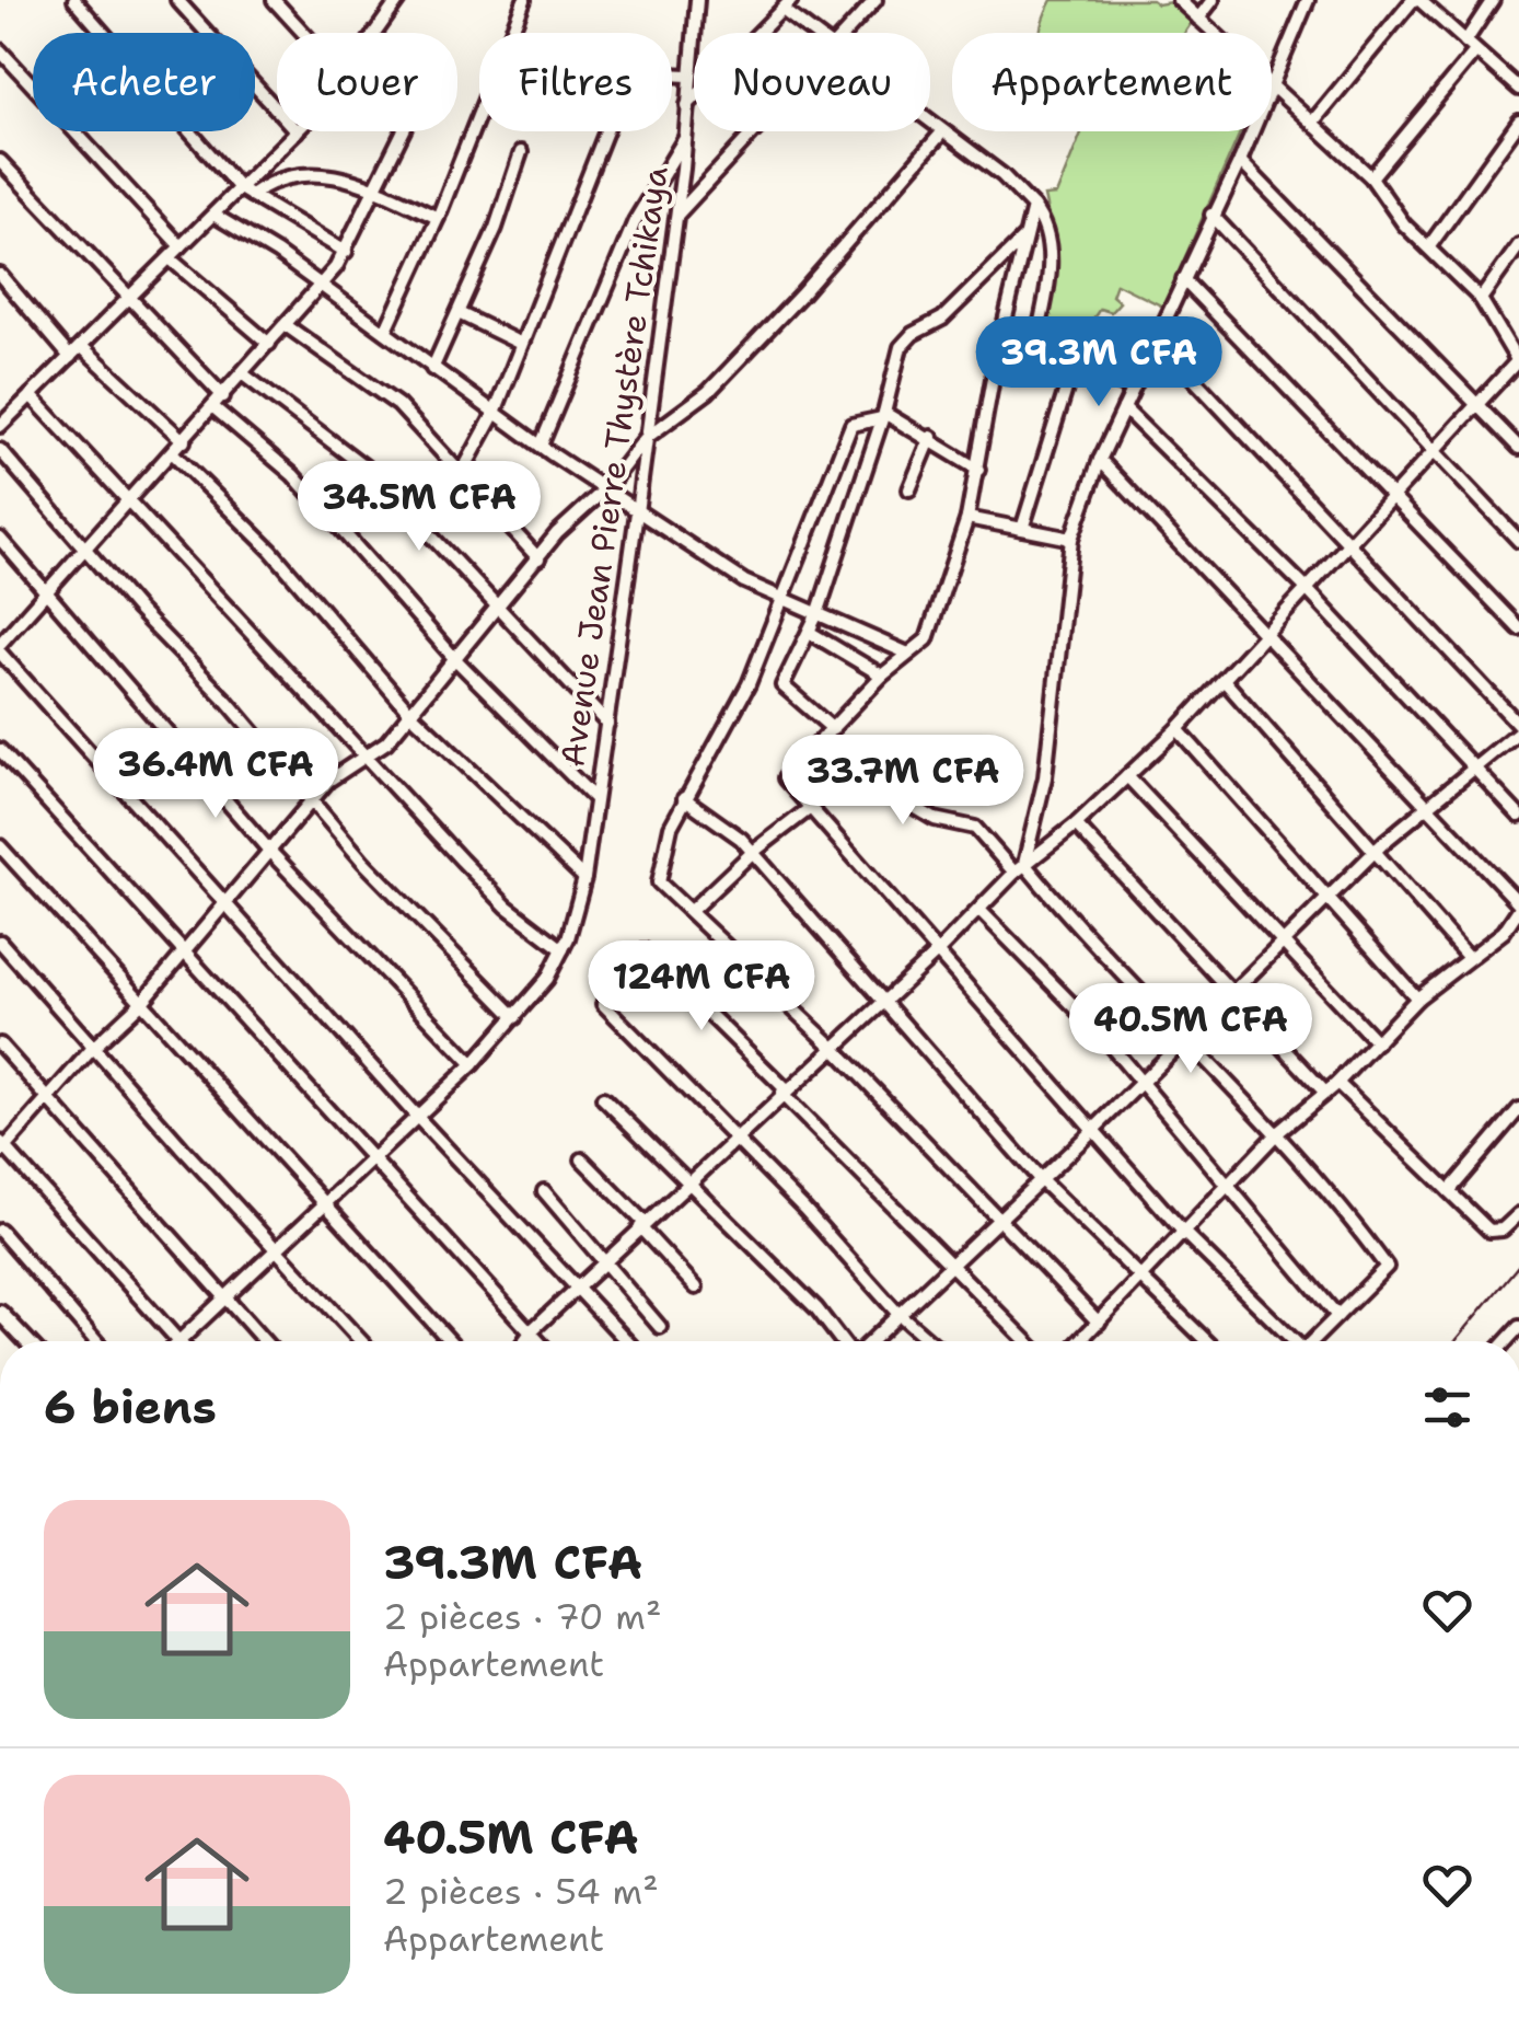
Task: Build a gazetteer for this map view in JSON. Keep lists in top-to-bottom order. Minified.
{"streets":{"street":["Avenue Jean Pierre Thystère Tchikaya"]},"page":{"chip":["Acheter","Louer","Filtres","Nouveau","Appartement"],"price":["39.3M CFA","34.5M CFA","36.4M CFA","33.7M CFA","124M CFA","40.5M CFA"],"heading":"6 biens","list":[{"name":"39.3M CFA","note":"2 pièces · 70 m² · Appartement"},{"name":"40.5M CFA","note":"2 pièces · 54 m² · Appartement"}]}}
